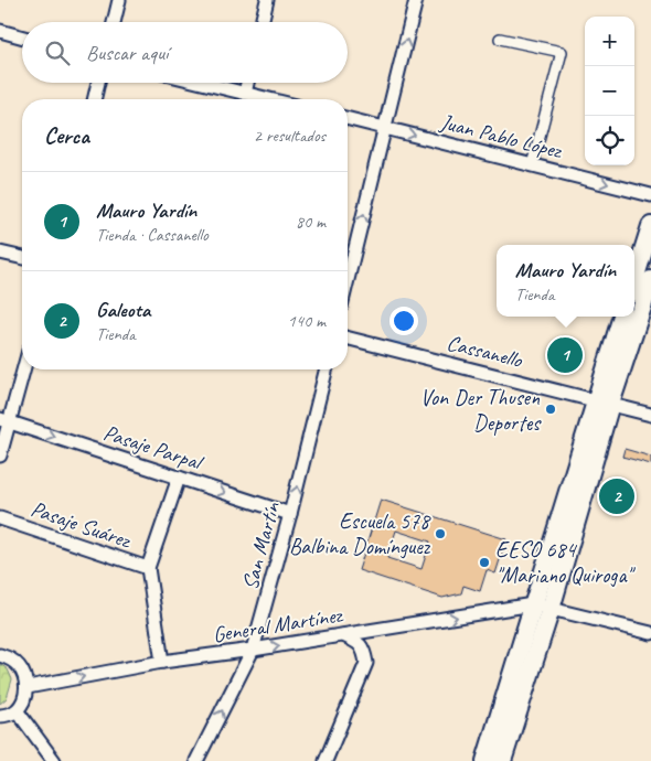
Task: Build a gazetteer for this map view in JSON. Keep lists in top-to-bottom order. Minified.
{"streets":{"street":["Juan Pablo López","Cassanello","Pasaje Parpal","Pasaje Suárez","San Martín","General Martínez"]},"crossings":[["Pasaje Parpal","San Martín"],["San Martín","General Martínez"]],"one_way":["Juan Pablo López","Pasaje Parpal","San Martín","General Martínez"],"places":["Von Der Thusen Deportes","Escuela 578 Balbina Domínguez","EESO 684 \"Mariano Quiroga\""],"page":{"map_buttons":["+","−"],"search":"Buscar aquí","heading":["Cerca","2 resultados"],"list":[{"mark":"1","name":"Mauro Yardín","note":"Tienda · Cassanello","value":"80 m"},{"mark":"2","name":"Galeota","note":"Tienda","value":"140 m"}],"popup":["Mauro Yardín","Tienda"],"pins":["1","2"]}}
